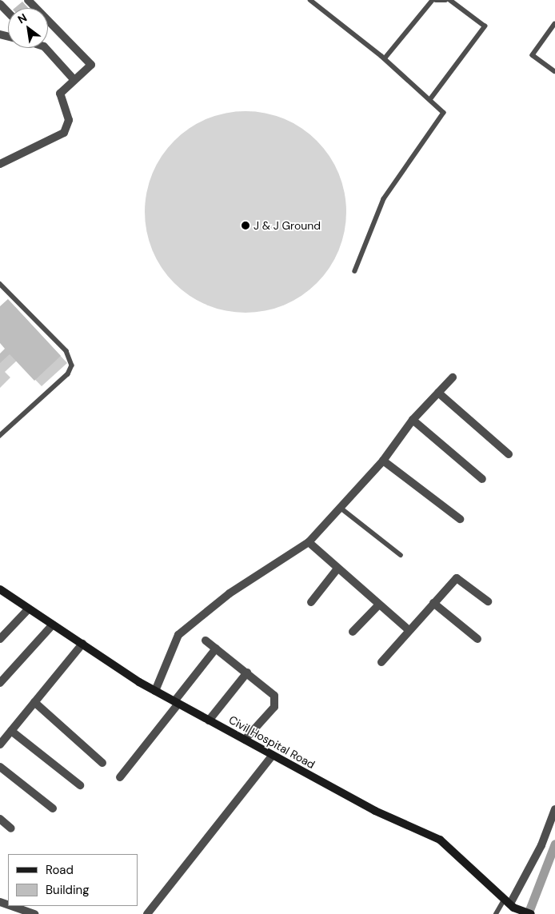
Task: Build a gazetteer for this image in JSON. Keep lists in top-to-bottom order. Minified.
{"streets":{"street":["Civil Hospital Road"]},"places":["J & J Ground"],"legend":["Road","Building"],"north":"top left"}
